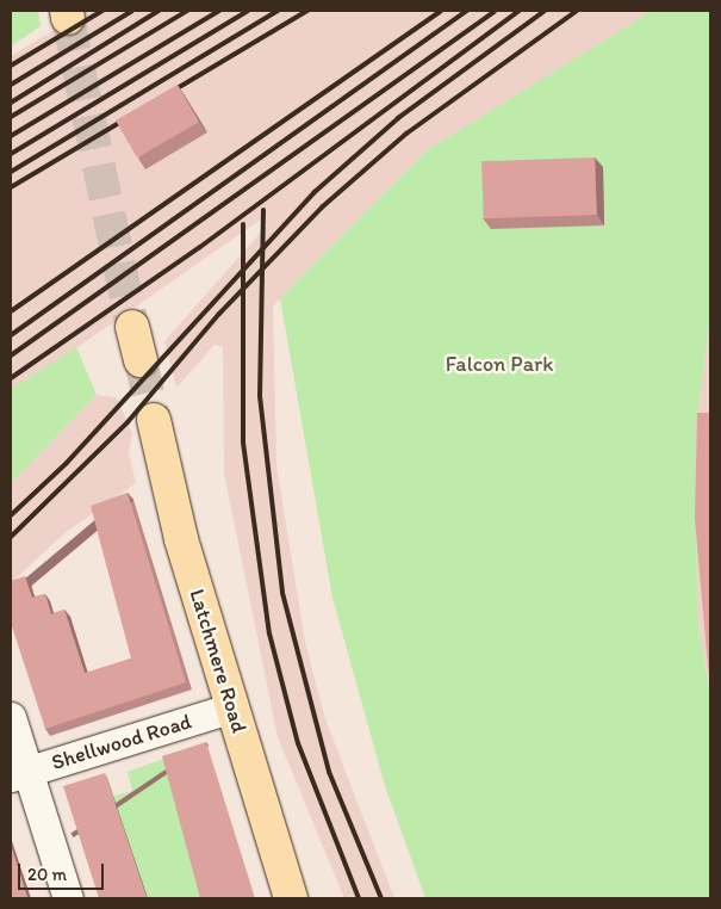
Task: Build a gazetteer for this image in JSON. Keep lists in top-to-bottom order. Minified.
{"streets":{"highway":["Latchmere Road"],"street":["Shellwood Road"]},"crossings":[["Latchmere Road","Shellwood Road"]],"parks":["Falcon Park"],"scale_bar":"20 m"}
